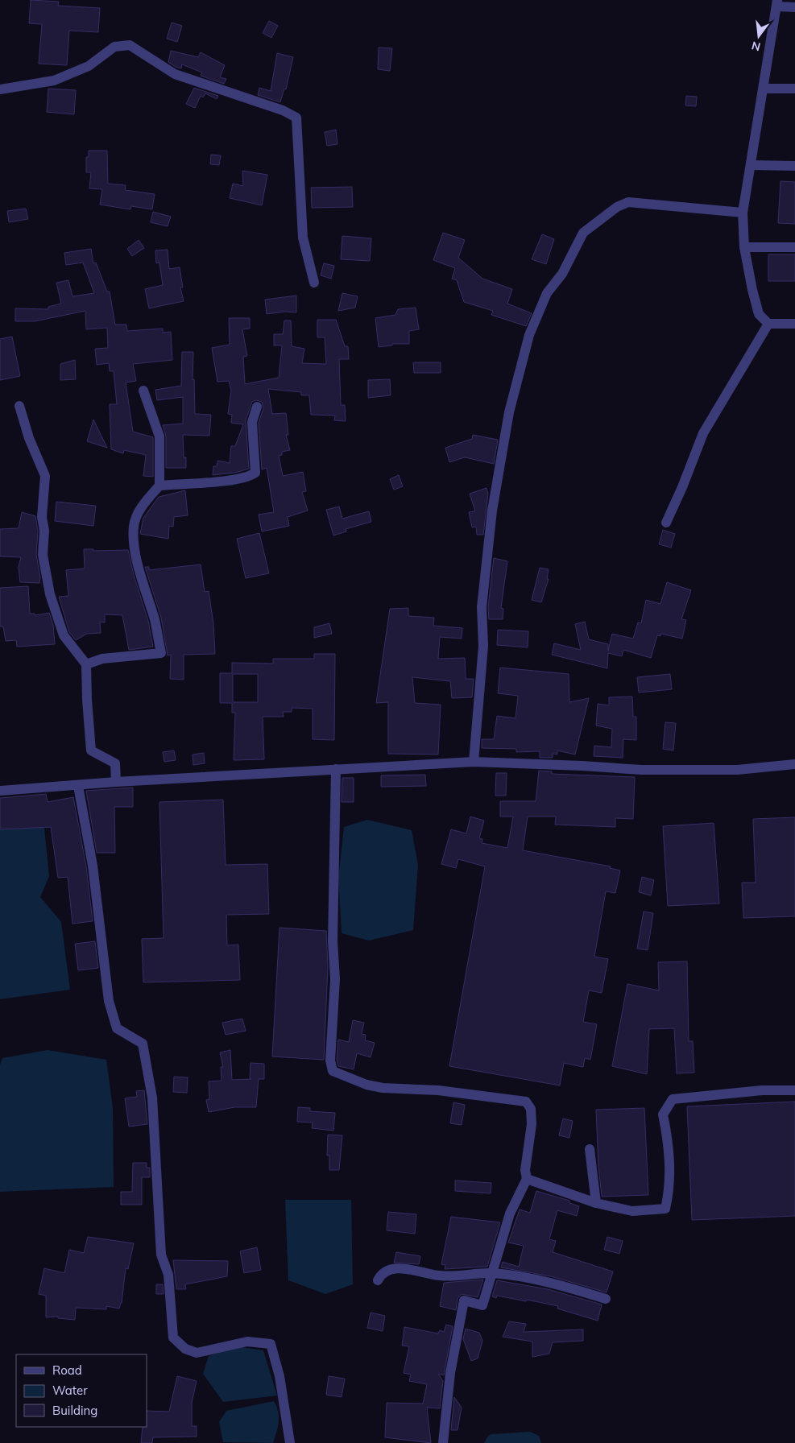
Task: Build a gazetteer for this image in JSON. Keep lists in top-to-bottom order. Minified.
{"legend":["Road","Water","Building"],"north":"bottom"}
